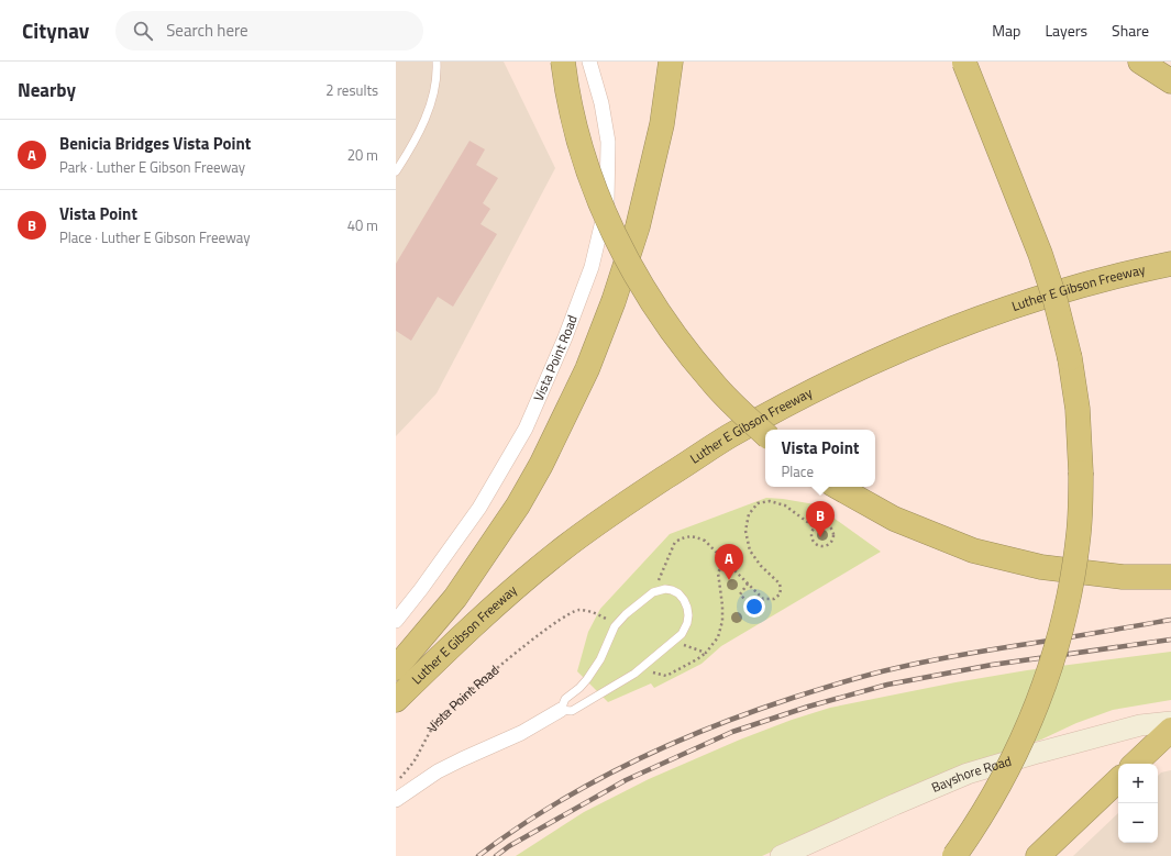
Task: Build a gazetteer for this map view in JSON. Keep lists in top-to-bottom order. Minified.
{"streets":{"highway":["Luther E Gibson Freeway"],"street":["Vista Point Road","Bayshore Road"]},"page":{"header":"Citynav","search":"Search here","nav":["Map","Layers","Share"],"heading":["Nearby","2 results"],"list":[{"mark":"A","name":"Benicia Bridges Vista Point","note":"Park · Luther E Gibson Freeway","value":"20 m"},{"mark":"B","name":"Vista Point","note":"Place · Luther E Gibson Freeway","value":"40 m"}],"popup":["Vista Point","Place"],"pins":["B","A"],"map_buttons":["+","−"]}}
